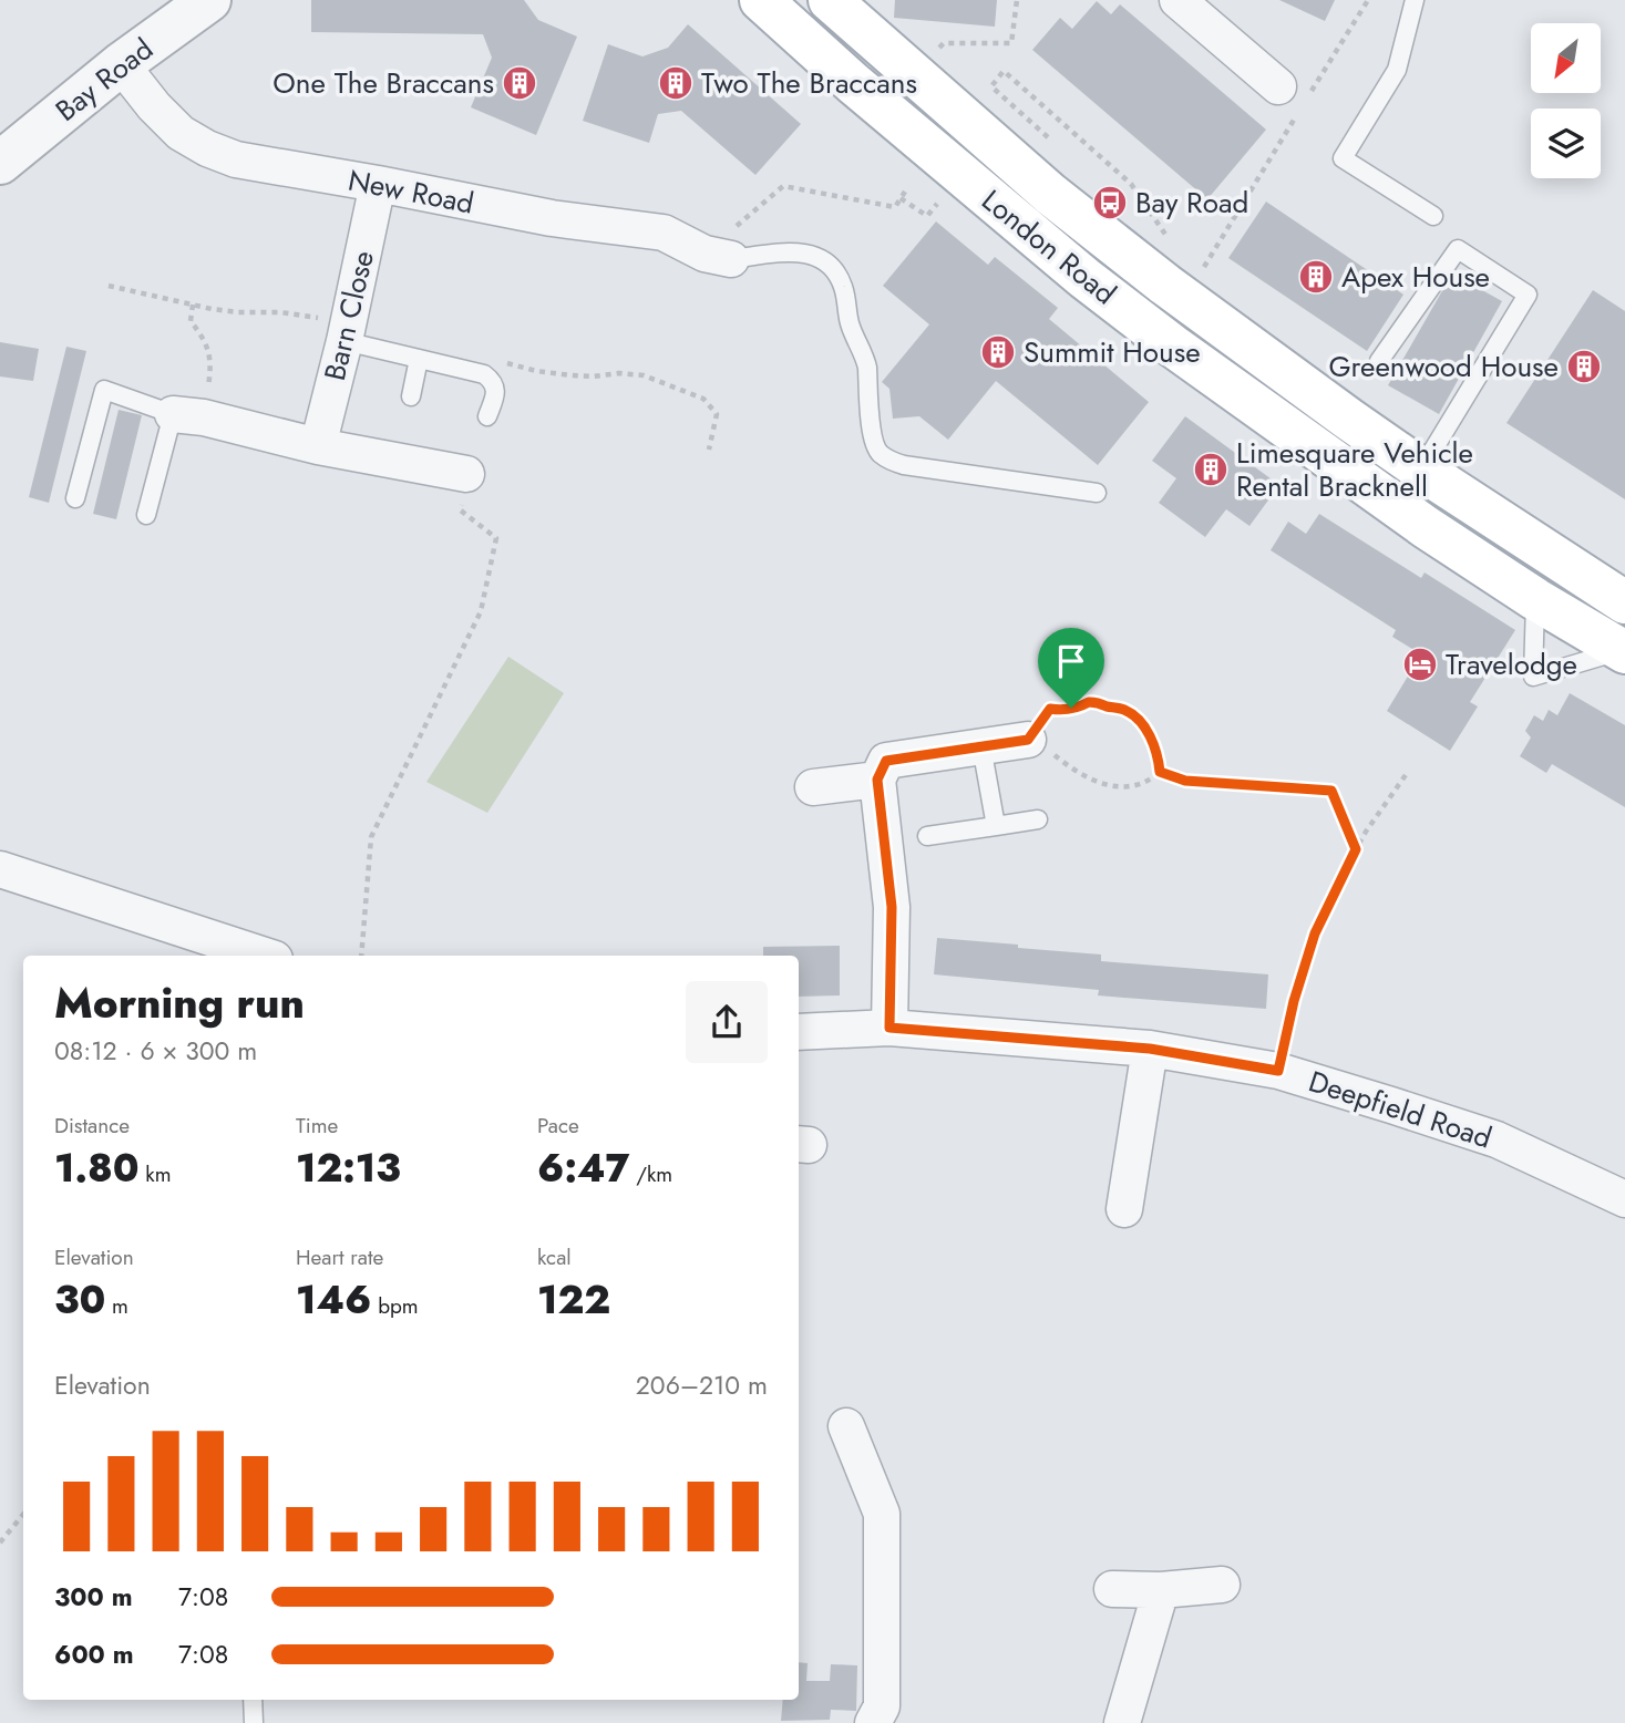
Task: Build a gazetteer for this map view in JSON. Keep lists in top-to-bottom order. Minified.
{"streets":{"main road":["London Road"],"street":["Bay Road","New Road","Barn Close","Deepfield Road"]},"crossings":[["Bay Road","New Road"],["New Road","Barn Close"]],"places":{"building":["One The Braccans","Two The Braccans","Apex House","Summit House","Greenwood House","Limesquare Vehicle Rental Bracknell"],"bus stop":["Bay Road"],"hotel":["Travelodge"]},"north":"bottom left","page":{"heading":["Morning run","08:12 · 6 × 300 m"],"stats":[["Distance","1.80 km"],["Time","12:13"],["Pace","6:47 /km"],["Elevation","30 m"],["Heart rate","146 bpm"],["kcal","122"]],"chart":["Elevation","206–210 m"],"list":[{"name":"300 m","note":"7:08"},{"name":"600 m","note":"7:08"}]}}
